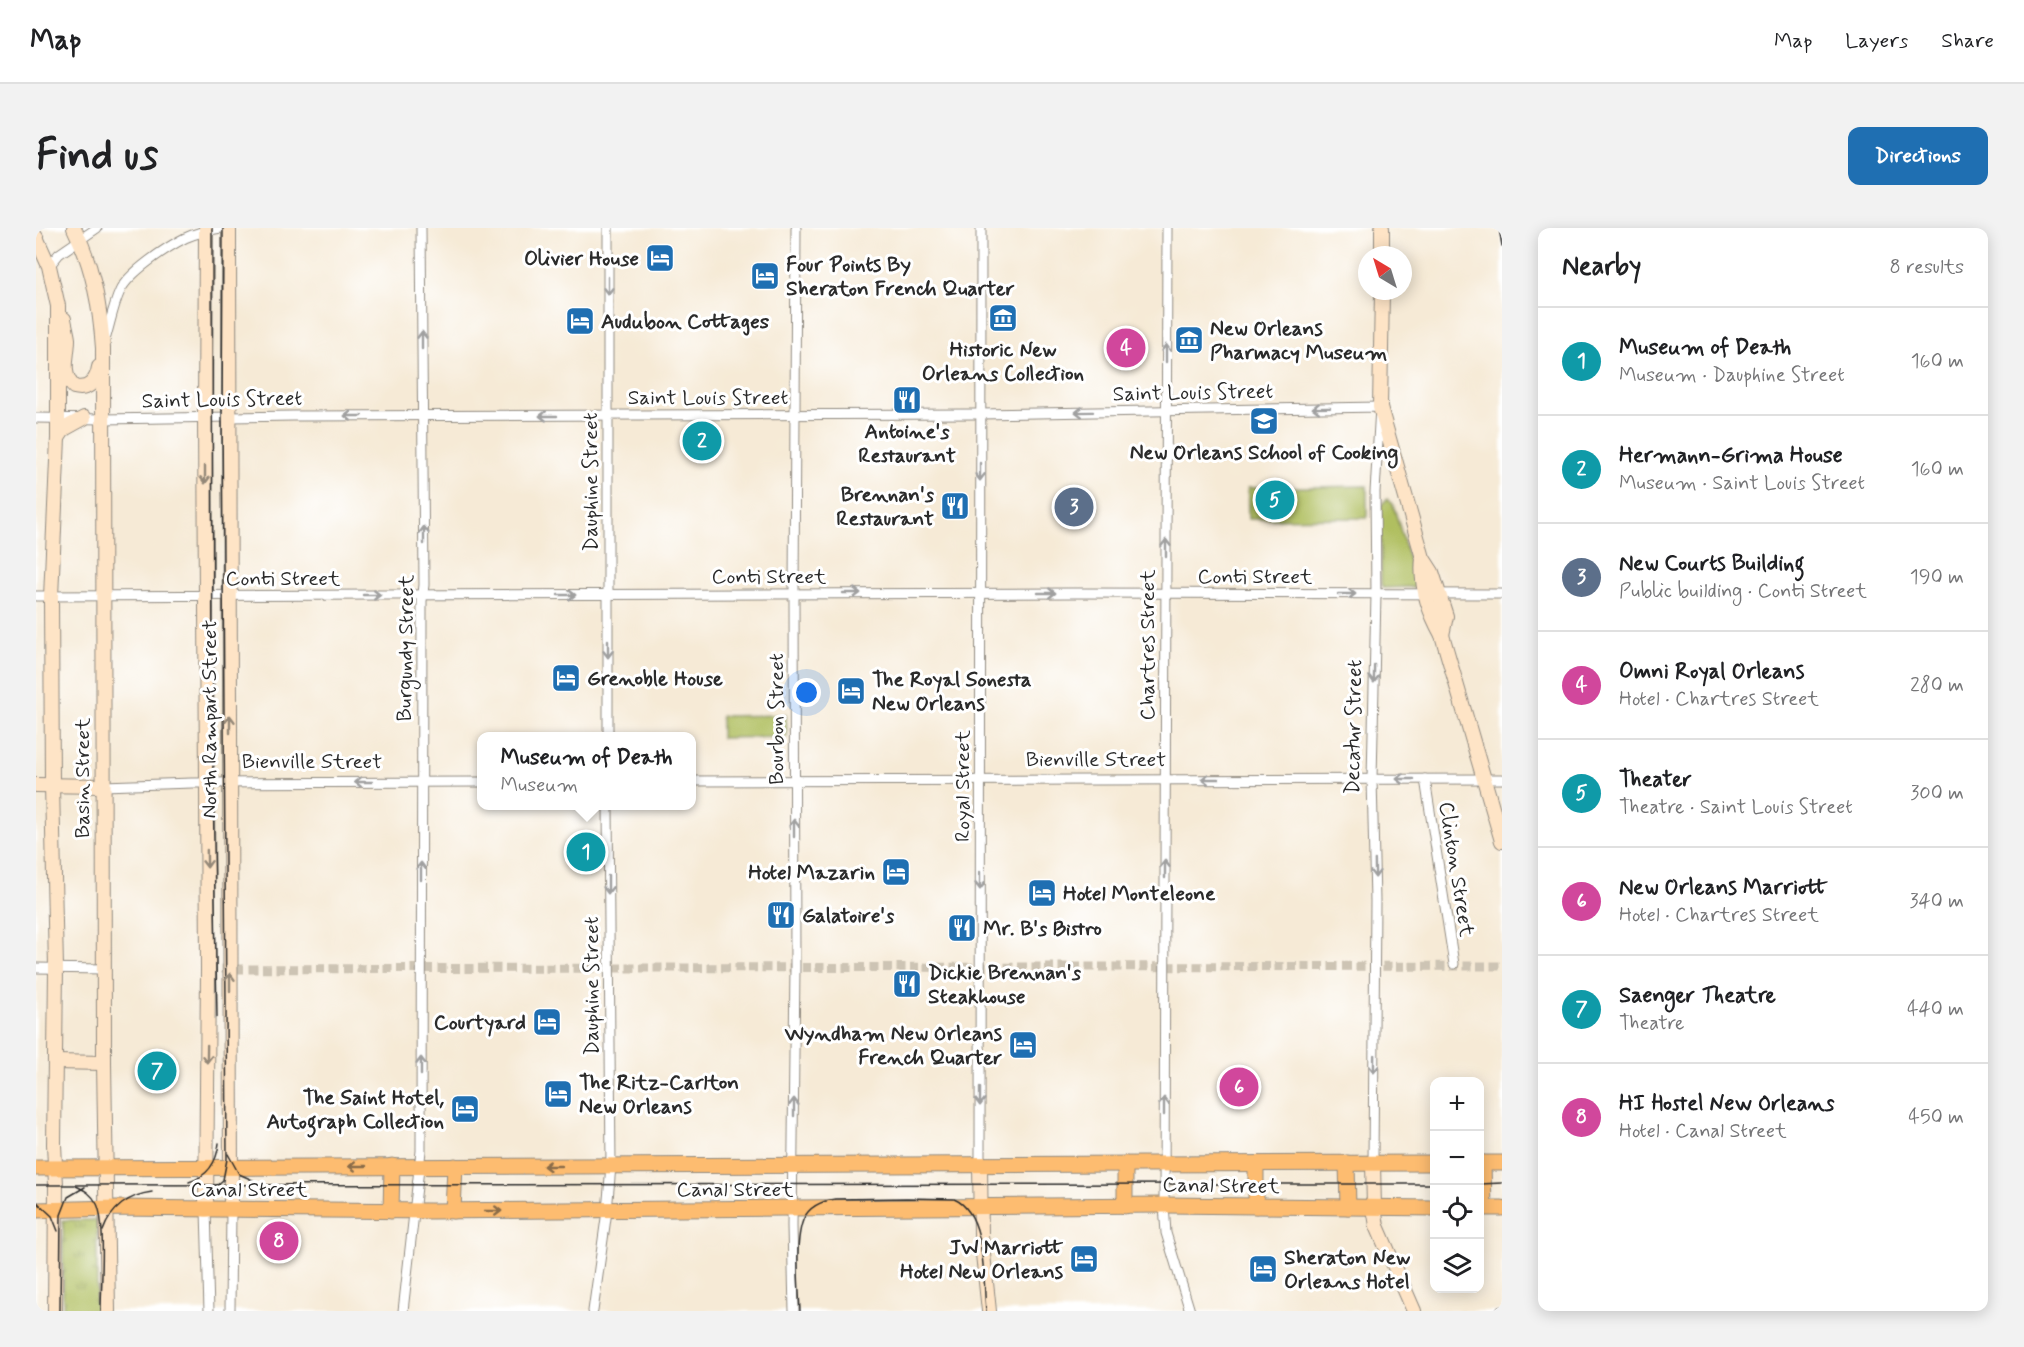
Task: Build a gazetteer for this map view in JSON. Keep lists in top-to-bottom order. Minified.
{"streets":{"main road":["Canal Street"],"street":["Saint Louis Street","Dauphine Street","Conti Street","Chartres Street","Burgundy Street","North Rampart Street","Bourbon Street","Decatur Street","Bienville Street","Basin Street","Royal Street","Clinton Street"]},"crossings":[["Saint Louis Street","Dauphine Street"],["Saint Louis Street","Chartres Street"],["Saint Louis Street","Burgundy Street"],["Saint Louis Street","North Rampart Street"],["Saint Louis Street","Bourbon Street"],["Saint Louis Street","Decatur Street"],["Saint Louis Street","Basin Street"],["Saint Louis Street","Royal Street"],["Dauphine Street","Conti Street"],["Dauphine Street","Canal Street"],["Conti Street","Chartres Street"],["Conti Street","Burgundy Street"],["Conti Street","North Rampart Street"],["Conti Street","Bourbon Street"],["Conti Street","Decatur Street"],["Conti Street","Basin Street"],["Conti Street","Royal Street"],["Chartres Street","Bienville Street"],["Chartres Street","Canal Street"],["Burgundy Street","Bienville Street"],["Burgundy Street","Canal Street"],["North Rampart Street","Bienville Street"],["North Rampart Street","Canal Street"],["Bourbon Street","Bienville Street"],["Bourbon Street","Canal Street"],["Decatur Street","Bienville Street"],["Decatur Street","Canal Street"],["Bienville Street","Basin Street"],["Bienville Street","Royal Street"],["Bienville Street","Clinton Street"],["Basin Street","Canal Street"],["Royal Street","Canal Street"]],"one_way":["Saint Louis Street","Dauphine Street","Conti Street","Chartres Street","Burgundy Street","Bourbon Street","Decatur Street","Bienville Street","Royal Street"],"places":{"hotel":["Olivier House","Four Points By Sheraton French Quarter","Audubon Cottages","Grenoble House","The Royal Sonesta New Orleans","Hotel Mazarin","Hotel Monteleone","Courtyard","Wyndham New Orleans French Quarter","The Ritz-Carlton New Orleans","The Saint Hotel, Autograph Collection","JW Marriott Hotel New Orleans","Sheraton New Orleans Hotel"],"museum":["Historic New Orleans Collection","New Orleans Pharmacy Museum"],"restaurant":["Antoine's Restaurant","Brennan's Restaurant","Galatoire's","Mr. B's Bistro","Dickie Brennan's Steakhouse"],"school or university":["New Orleans School of Cooking"]},"north":"top left","page":{"header":"Map","nav":["Map","Layers","Share"],"buttons":"Directions","title":"Find us","heading":["Nearby","8 results"],"list":[{"mark":"1","name":"Museum of Death","note":"Museum · Dauphine Street","value":"160 m"},{"mark":"2","name":"Hermann-Grima House","note":"Museum · Saint Louis Street","value":"160 m"},{"mark":"3","name":"New Courts Building","note":"Public building · Conti Street","value":"190 m"},{"mark":"4","name":"Omni Royal Orleans","note":"Hotel · Chartres Street","value":"280 m"},{"mark":"5","name":"Theater","note":"Theatre · Saint Louis Street","value":"300 m"},{"mark":"6","name":"New Orleans Marriott","note":"Hotel · Chartres Street","value":"340 m"},{"mark":"7","name":"Saenger Theatre","note":"Theatre","value":"440 m"},{"mark":"8","name":"HI Hostel New Orleans","note":"Hotel · Canal Street","value":"450 m"}],"pins":["4","2","5","3","1","7","6","8"],"popup":["Museum of Death","Museum"],"map_buttons":["+","−"]}}
